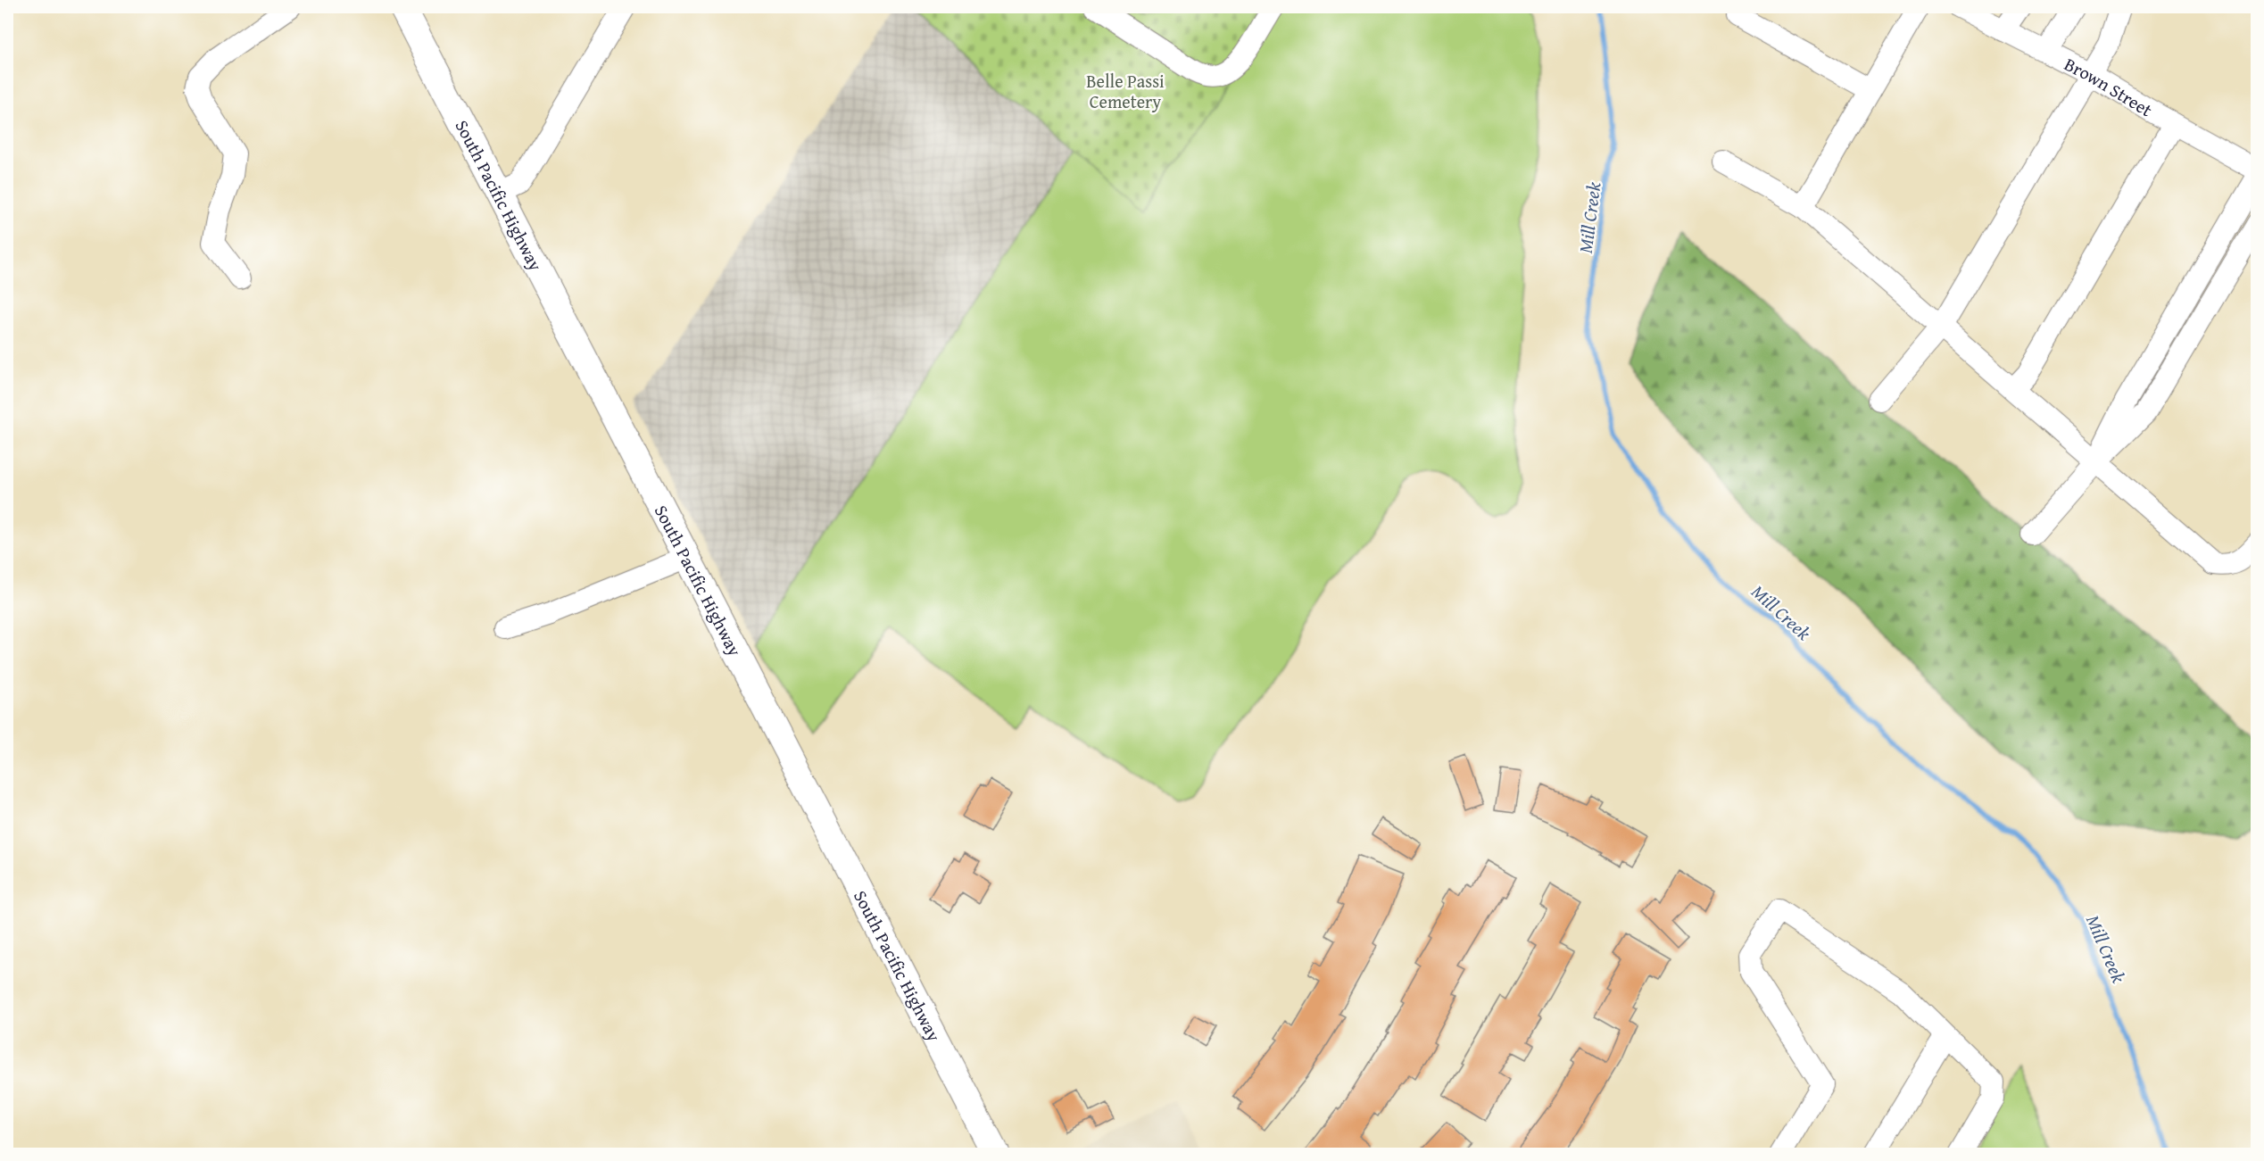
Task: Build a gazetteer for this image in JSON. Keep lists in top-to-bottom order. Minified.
{"streets":{"main road":["South Pacific Highway"],"street":["Brown Street"]},"water":["Mill Creek"],"parks":["Belle Passi Cemetery"]}
